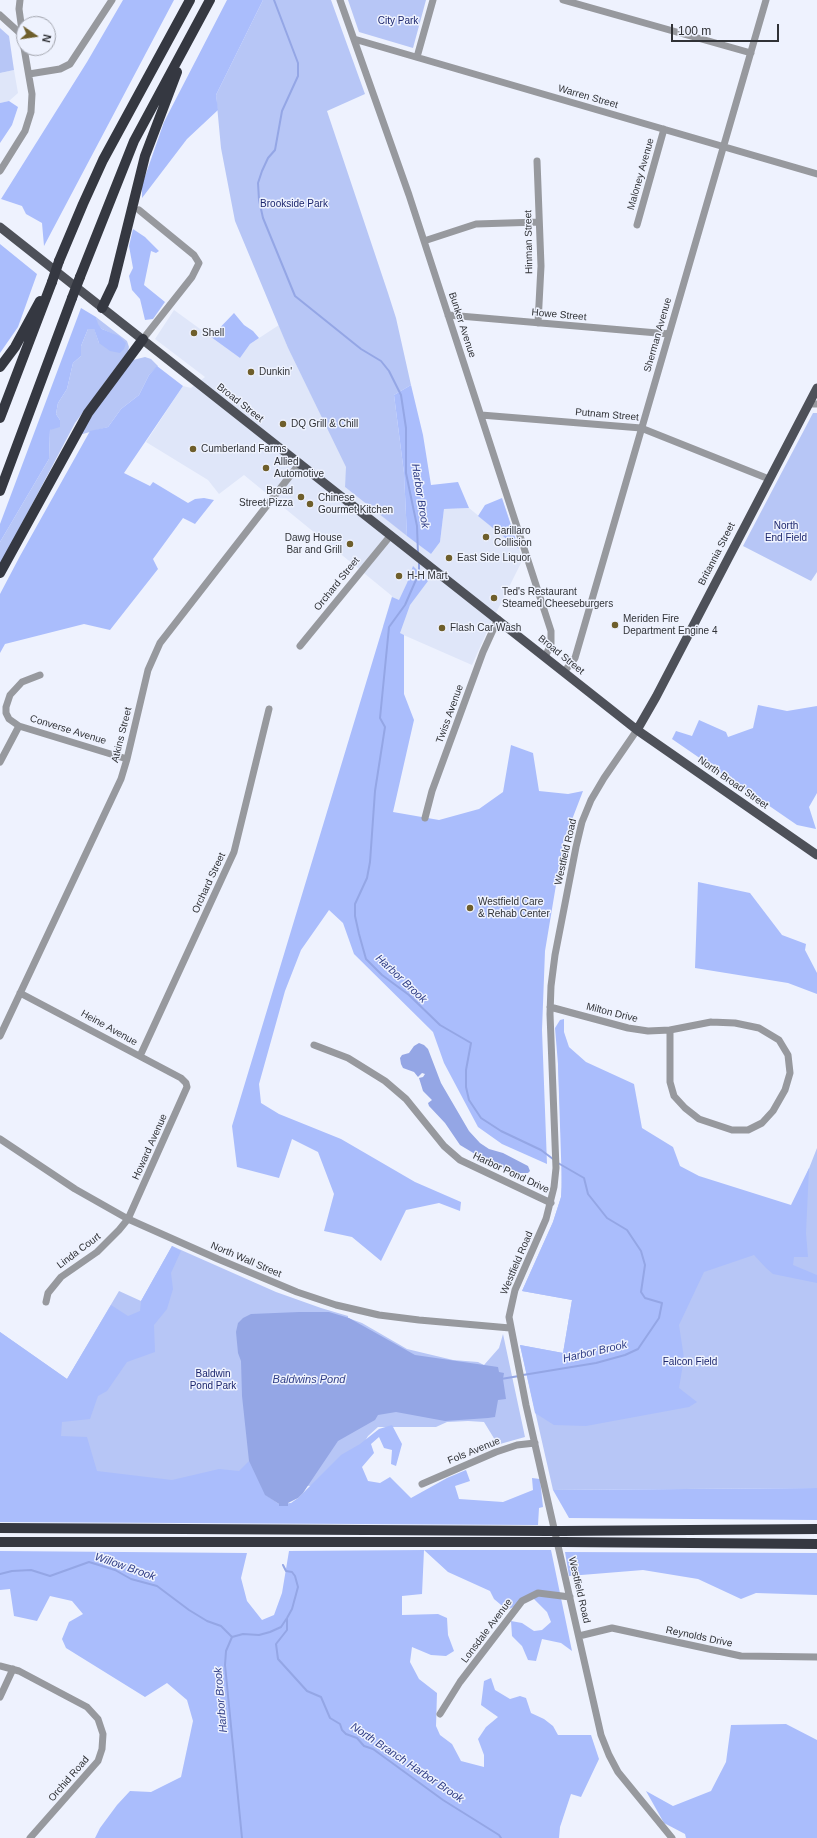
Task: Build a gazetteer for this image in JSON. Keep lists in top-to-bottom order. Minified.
{"streets":{"main road":["Broad Street","Britannia Street","North Broad Street"],"street":["Warren Street","Maloney Avenue","Hinman Street","Howe Street","Bunker Avenue","Sherman Avenue","Putnam Street","Orchard Street","Twiss Avenue","Converse Avenue","Atkins Street","Westfield Road","Milton Drive","Heine Avenue","Howard Avenue","Harbor Pond Drive","Linda Court","North Wall Street","Fols Avenue","Lonsdale Avenue","Reynolds Drive","Orchid Road"]},"crossings":[["Warren Street","Maloney Avenue"],["Warren Street","Bunker Avenue"],["Warren Street","Sherman Avenue"],["Hinman Street","Howe Street"],["Howe Street","Bunker Avenue"],["Howe Street","Sherman Avenue"],["Bunker Avenue","Broad Street"],["Bunker Avenue","Putnam Street"],["Sherman Avenue","Broad Street"],["Sherman Avenue","Putnam Street"],["Broad Street","Britannia Street"],["Broad Street","Orchard Street"],["Broad Street","Twiss Avenue"],["Broad Street","Atkins Street"],["Broad Street","North Broad Street"],["Broad Street","Westfield Road"],["Putnam Street","Britannia Street"],["Britannia Street","North Broad Street"],["Britannia Street","Westfield Road"],["Orchard Street","Heine Avenue"],["Converse Avenue","Atkins Street"],["Atkins Street","Heine Avenue"],["North Broad Street","Westfield Road"],["Westfield Road","Milton Drive"],["Westfield Road","Harbor Pond Drive"],["Westfield Road","North Wall Street"],["Westfield Road","Fols Avenue"],["Westfield Road","Lonsdale Avenue"],["Westfield Road","Reynolds Drive"],["Heine Avenue","Howard Avenue"],["Howard Avenue","Linda Court"],["Howard Avenue","North Wall Street"],["Linda Court","North Wall Street"]],"water":["Harbor Brook","Baldwins Pond","Willow Brook","North Branch Harbor Brook"],"parks":["City Park","Brookside Park","North End Field","Falcon Field","Baldwin Pond Park"],"places":["Shell","Dunkin'","DQ Grill & Chill","Cumberland Farms","Allied Automotive","Broad Street Pizza","Chinese Gourmet Kitchen","Barillaro Collision","Dawg House Bar and Grill","East Side Liquor","H-H Mart","Ted's Restaurant Steamed Cheeseburgers","Meriden Fire Department Engine 4","Flash Car Wash","Westfield Care & Rehab Center"],"scale_bar":"100 m","north":"right"}
